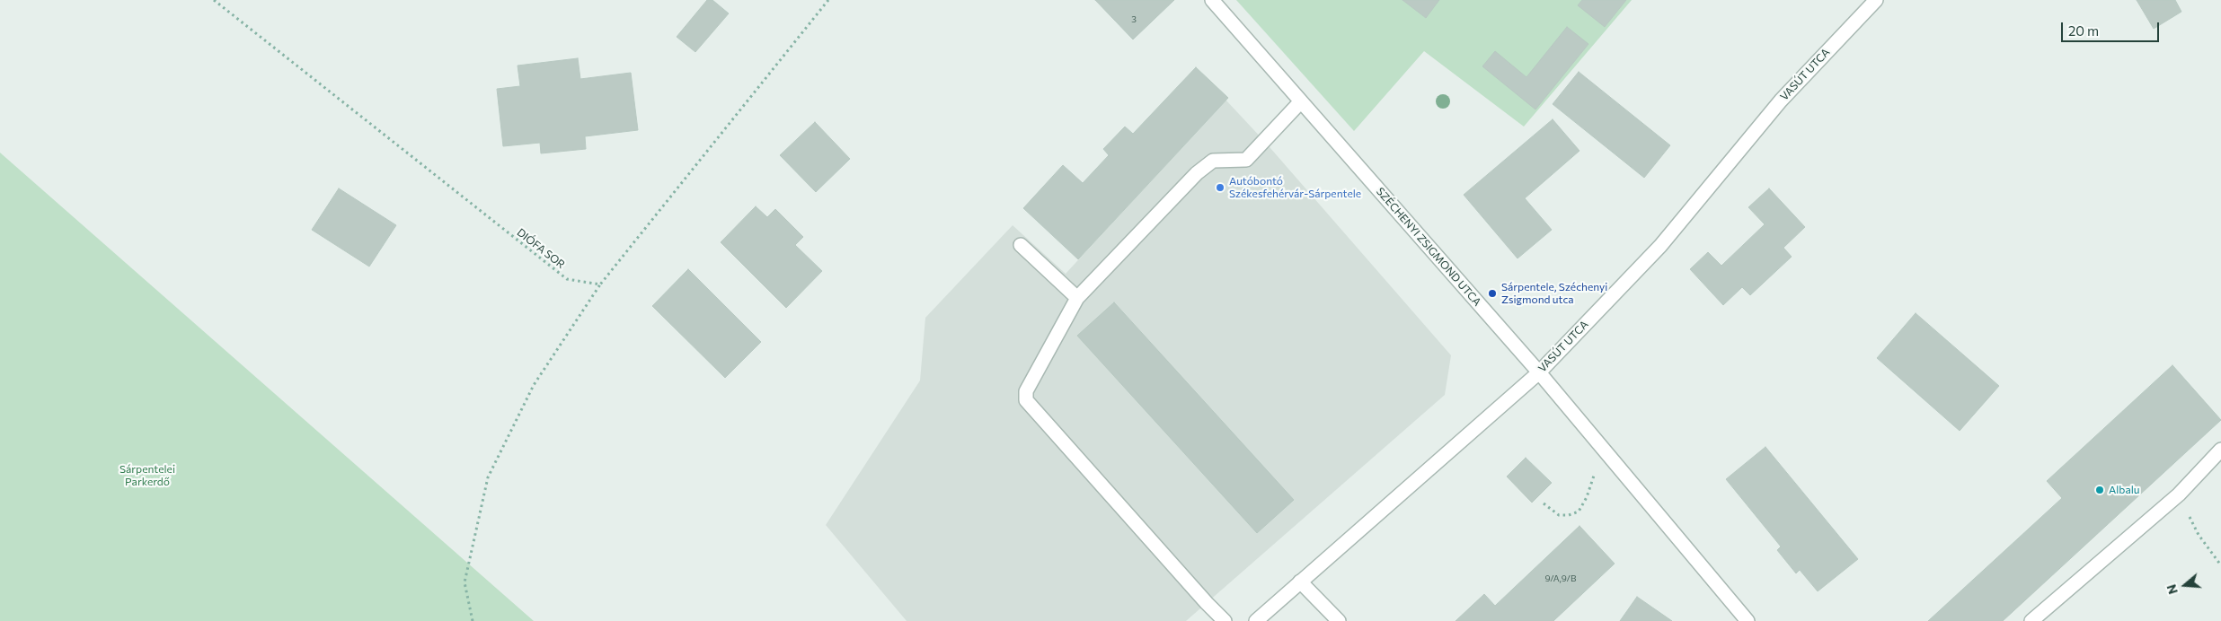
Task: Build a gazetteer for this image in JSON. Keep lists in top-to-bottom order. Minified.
{"streets":{"street":["VASÚT UTCA","SZÉCHENYI ZSIGMOND UTCA"],"path":["DIÓFA SOR"]},"crossings":[["VASÚT UTCA","SZÉCHENYI ZSIGMOND UTCA"]],"parks":["Sárpentelei Parkerdő"],"places":["Autóbontó Székesfehérvár-Sárpentele","Sárpentele, Széchenyi Zsigmond utca","Albalu"],"house_numbers":["3","9/A,9/B"],"scale_bar":"20 m","north":"left"}
